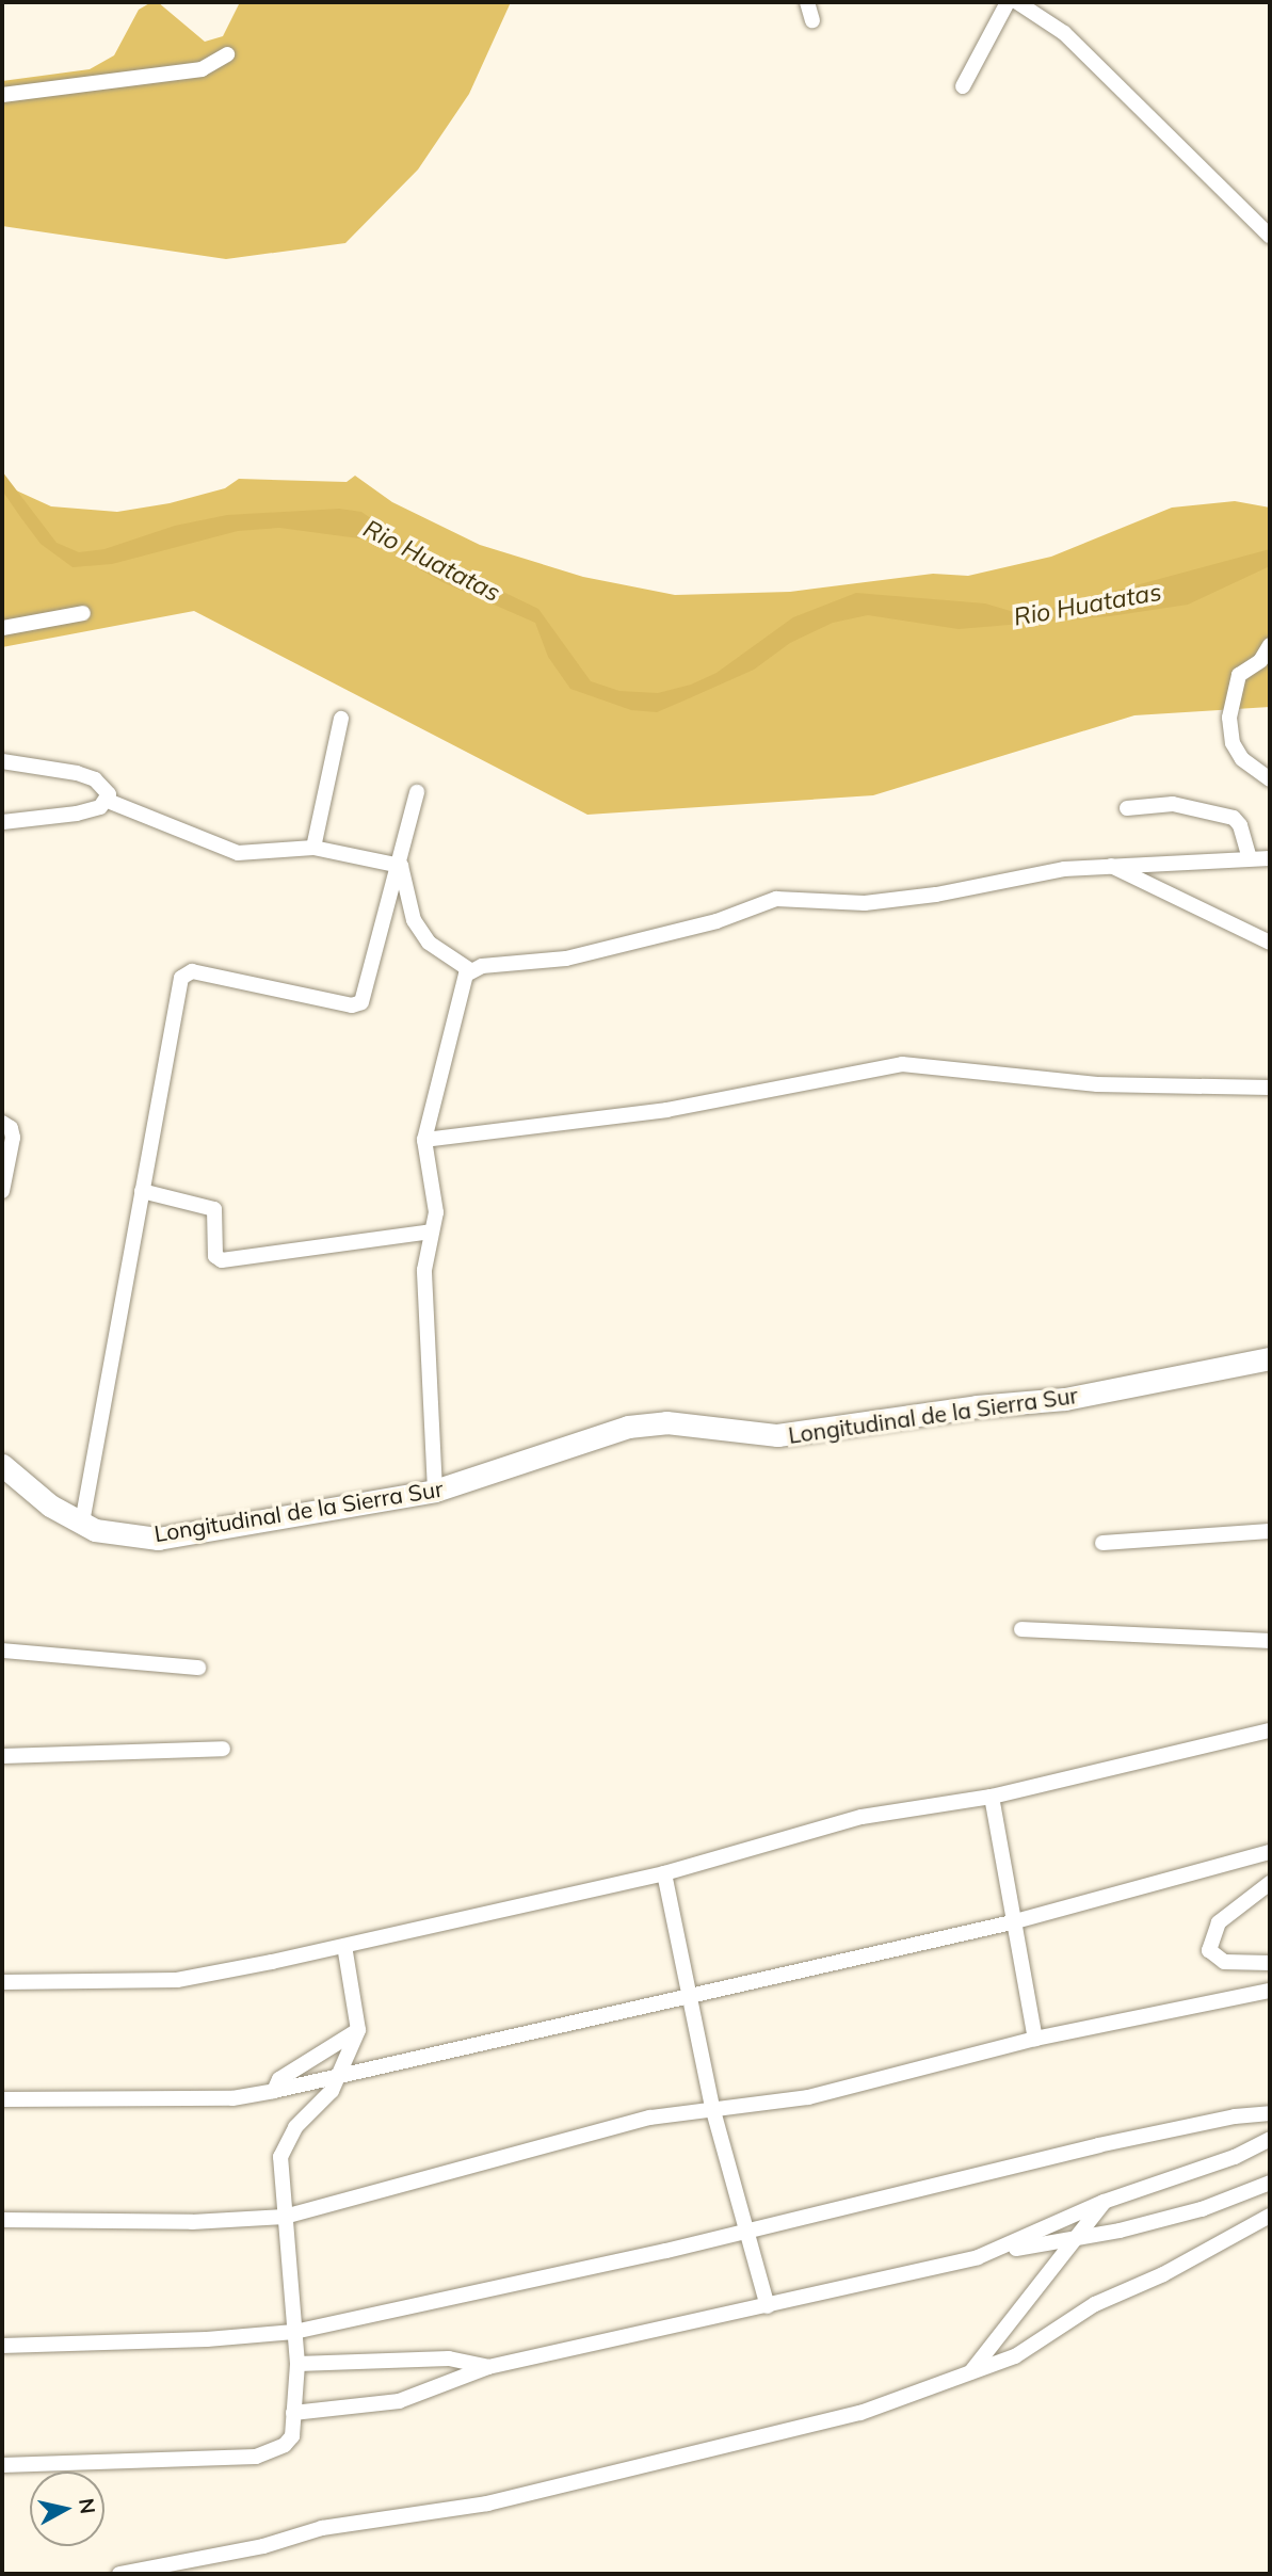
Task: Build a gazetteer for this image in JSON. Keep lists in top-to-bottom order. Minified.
{"streets":{"main road":["Longitudinal de la Sierra Sur"]},"water":["Rio Huatatas"],"north":"right"}
